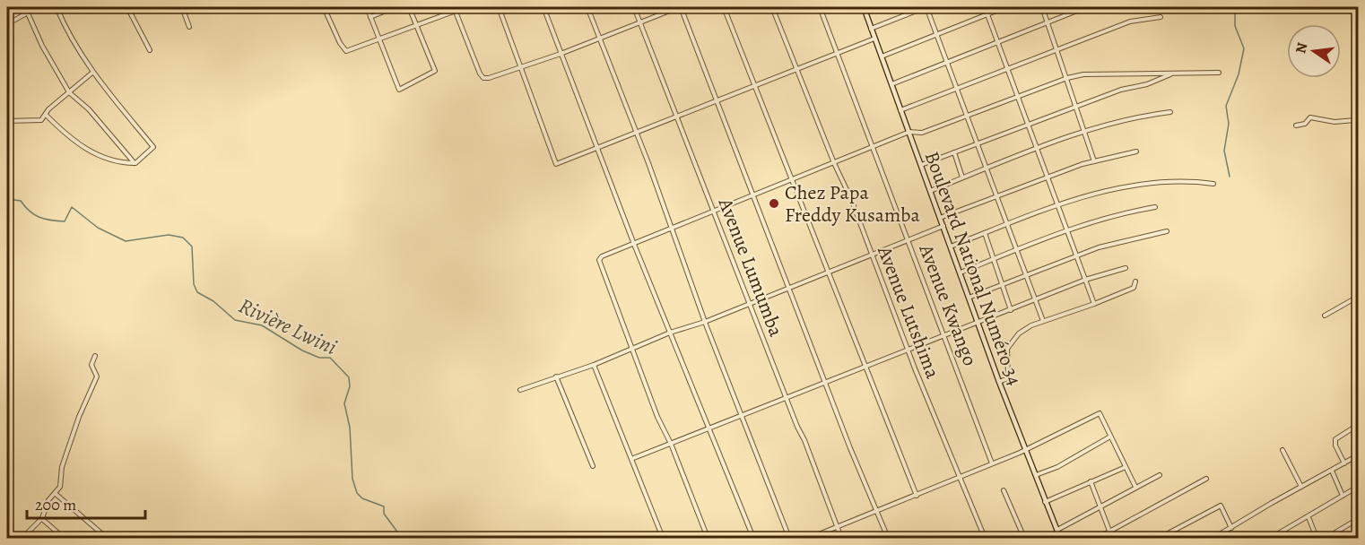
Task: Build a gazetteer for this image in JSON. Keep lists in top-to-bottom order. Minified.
{"streets":{"main road":["Boulevard National Numéro 34"],"street":["Avenue Lumumba","Avenue Kwango","Avenue Lutshima"]},"water":["Rivière Lwini"],"places":["Chez Papa Freddy Kusamba"],"scale_bar":"200 m","north":"left"}
